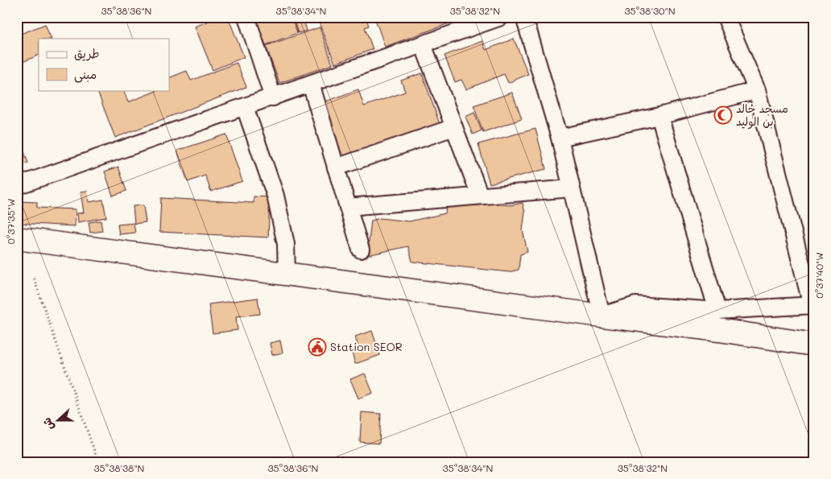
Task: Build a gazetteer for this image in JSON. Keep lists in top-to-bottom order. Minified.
{"places":{"mosque":["مسجد خالد بن الوليد"],"public building":["Station SEOR"]},"legend":["طريق","مبنى"],"north":"left","coordinates":["35°38'36\"N","35°38'34\"N","35°38'32\"N","35°38'30\"N","0°37'35\"W","0°37'40\"W","35°38'38\"N"]}
